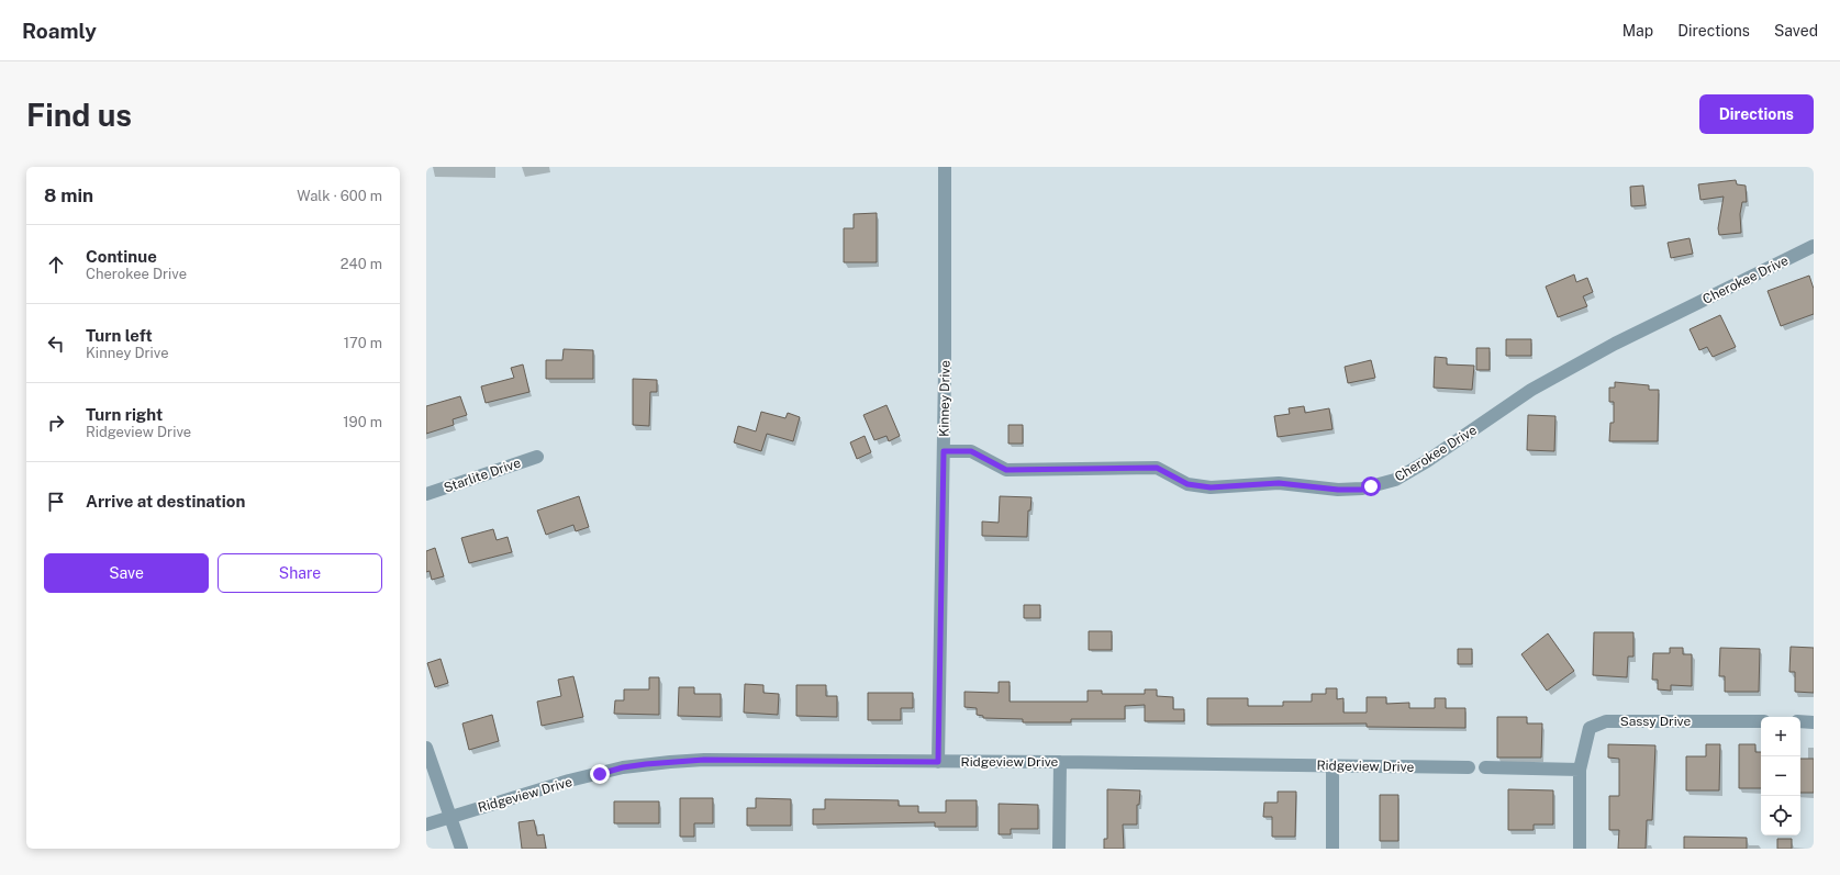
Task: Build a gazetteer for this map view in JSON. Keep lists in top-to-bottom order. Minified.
{"streets":{"street":["Cherokee Drive","Kinney Drive","Starlite Drive","Sassy Drive","Ridgeview Drive"]},"crossings":[["Cherokee Drive","Kinney Drive"],["Kinney Drive","Ridgeview Drive"]],"page":{"header":"Roamly","nav":["Map","Directions","Saved"],"buttons":["Directions",["Save","Share"]],"title":"Find us","heading":["8 min","Walk · 600 m"],"list":[["Continue","Cherokee Drive","240 m"],["Turn left","Kinney Drive","170 m"],["Turn right","Ridgeview Drive","190 m"],"Arrive at destination"],"map_buttons":["+","−"]}}
